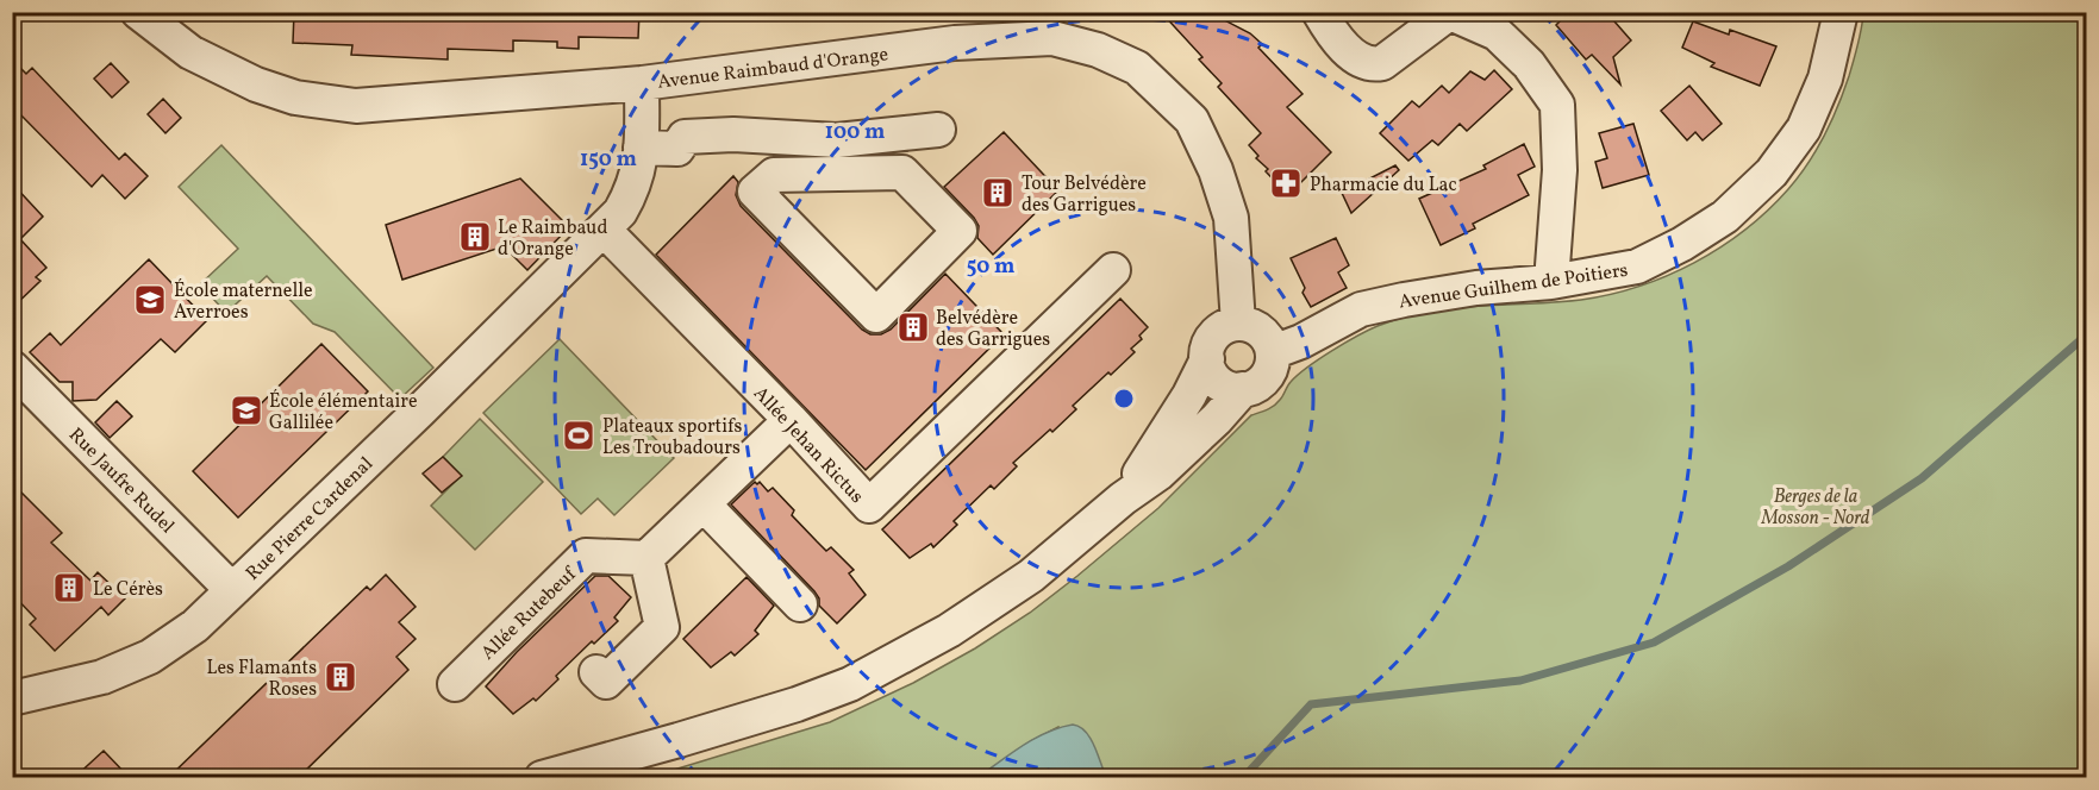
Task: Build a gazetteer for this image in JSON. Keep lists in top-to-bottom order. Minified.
{"streets":{"street":["Avenue Raimbaud d'Orange","Avenue Guilhem de Poitiers","Allée Jehan Rictus","Rue Jaufre Rudel","Rue Pierre Cardenal","Allée Rutebeuf"]},"crossings":[["Avenue Raimbaud d'Orange","Avenue Guilhem de Poitiers"],["Avenue Raimbaud d'Orange","Rue Pierre Cardenal"],["Allée Jehan Rictus","Rue Pierre Cardenal"],["Rue Jaufre Rudel","Rue Pierre Cardenal"]],"parks":["Berges de la Mosson - Nord"],"places":{"pharmacy":["Pharmacie du Lac"],"building":["Tour Belvédère des Garrigues","Le Raimbaud d'Orange","Belvédère des Garrigues","Le Cérès","Les Flamants Roses"],"school or university":["École maternelle Averroes","École élémentaire Gallilée"],"sports":["Plateaux sportifs Les Troubadours"]},"rings":["100 m","150 m","50 m"]}
